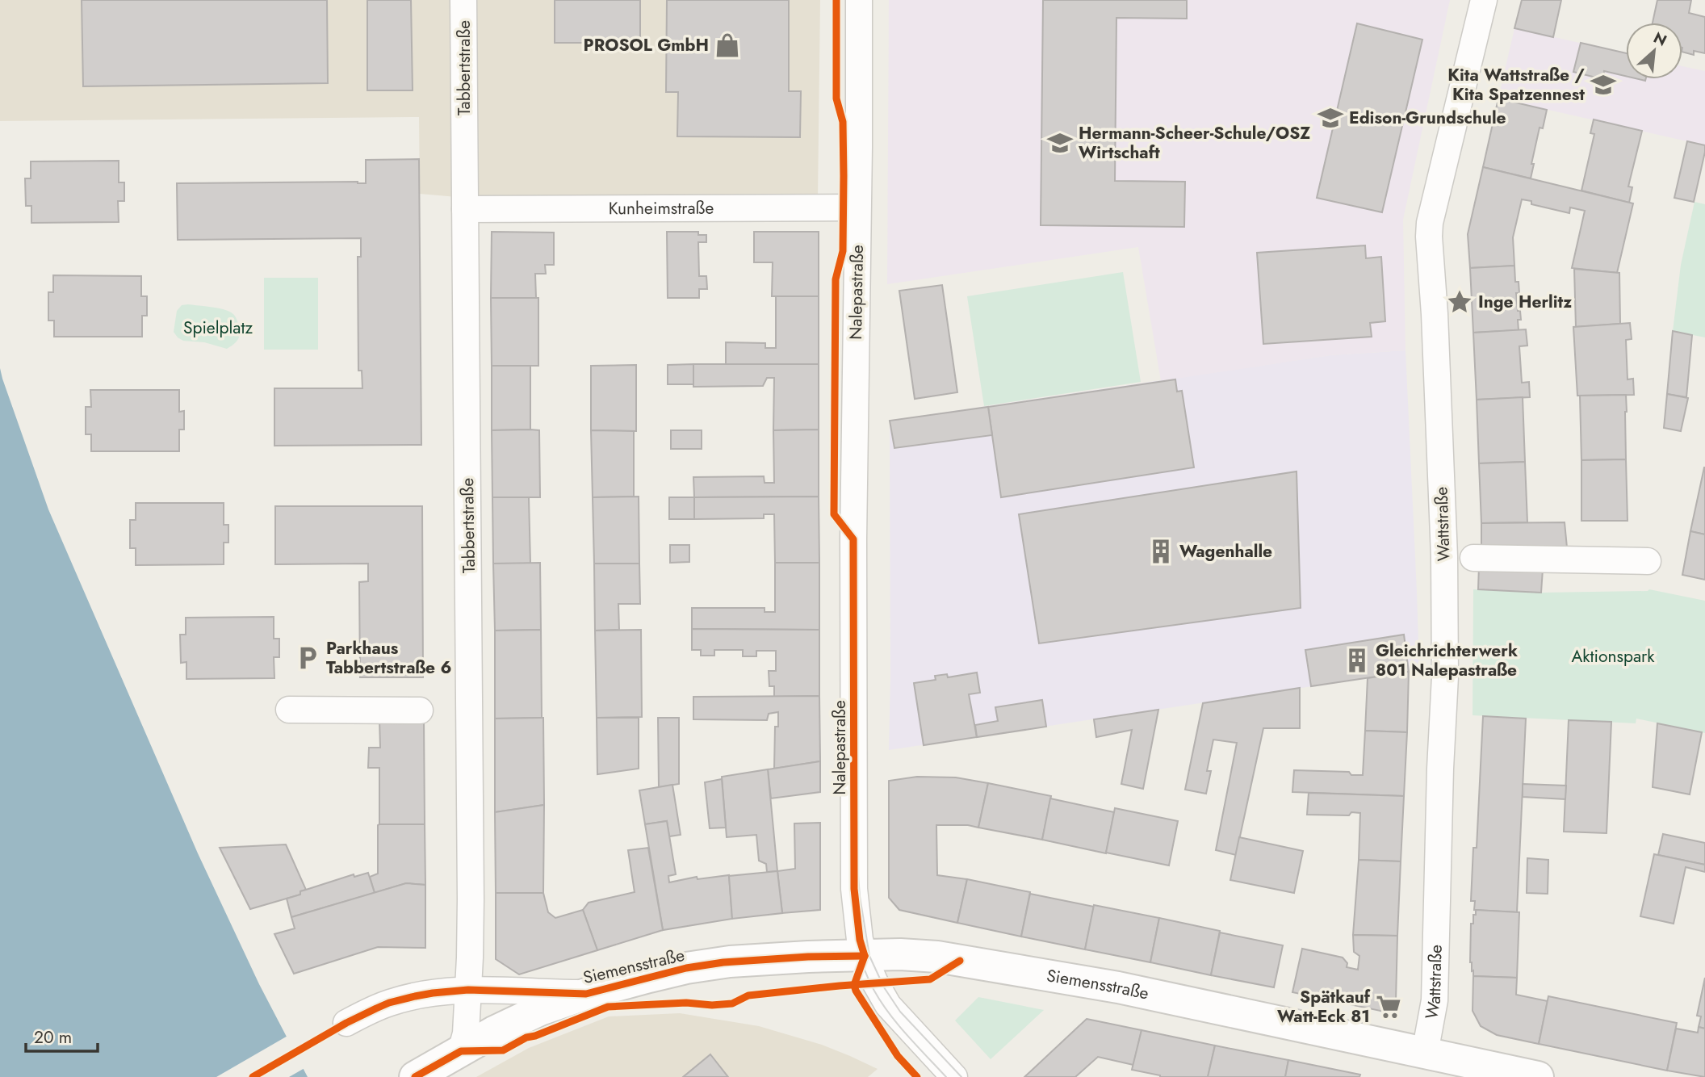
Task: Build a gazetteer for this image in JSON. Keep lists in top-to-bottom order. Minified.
{"streets":{"main road":["Siemensstraße"],"street":["Tabbertstraße","Kunheimstraße","Nalepastraße","Wattstraße"]},"crossings":[["Tabbertstraße","Kunheimstraße"],["Tabbertstraße","Siemensstraße"],["Kunheimstraße","Nalepastraße"],["Nalepastraße","Siemensstraße"],["Wattstraße","Siemensstraße"]],"parks":["Spielplatz","Aktionspark"],"places":{"shop":["PROSOL GmbH"],"school or university":["Kita Wattstraße / Kita Spatzennest","Edison-Grundschule","Hermann-Scheer-Schule/OSZ Wirtschaft"],"place":["Inge Herlitz"],"building":["Wagenhalle","Gleichrichterwerk 801 Nalepastraße"],"parking":["Parkhaus Tabbertstraße 6"],"supermarket":["Spätkauf Watt-Eck 81"]},"scale_bar":"20 m","north":"top right"}
